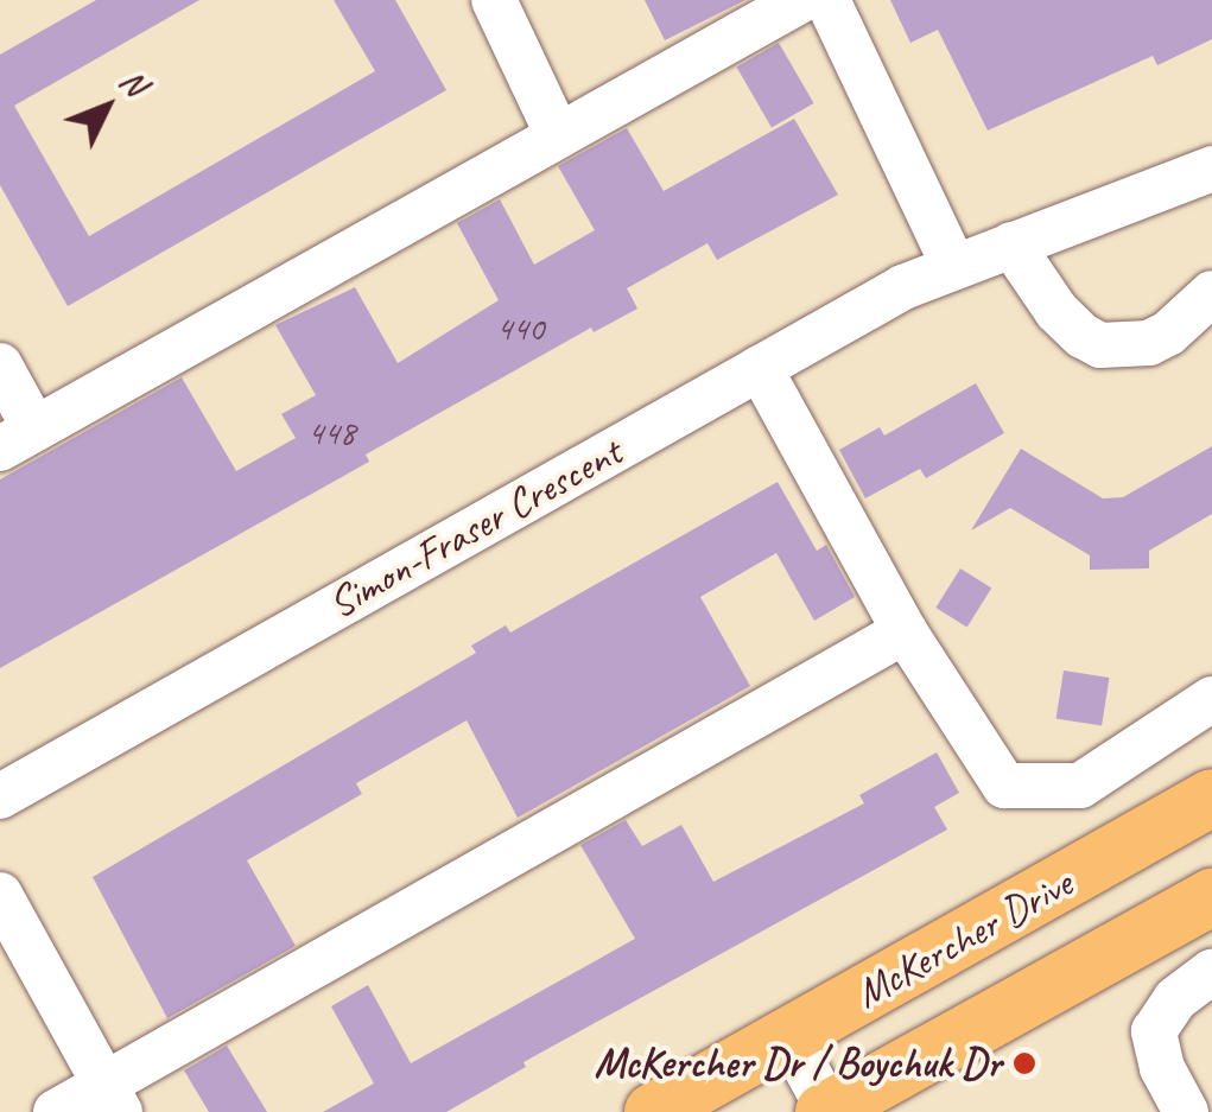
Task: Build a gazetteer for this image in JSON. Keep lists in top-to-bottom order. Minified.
{"streets":{"main road":["McKercher Drive"],"street":["Simon-Fraser Crescent"]},"places":["McKercher Dr / Boychuk Dr"],"house_numbers":["440","448"],"north":"top right"}
